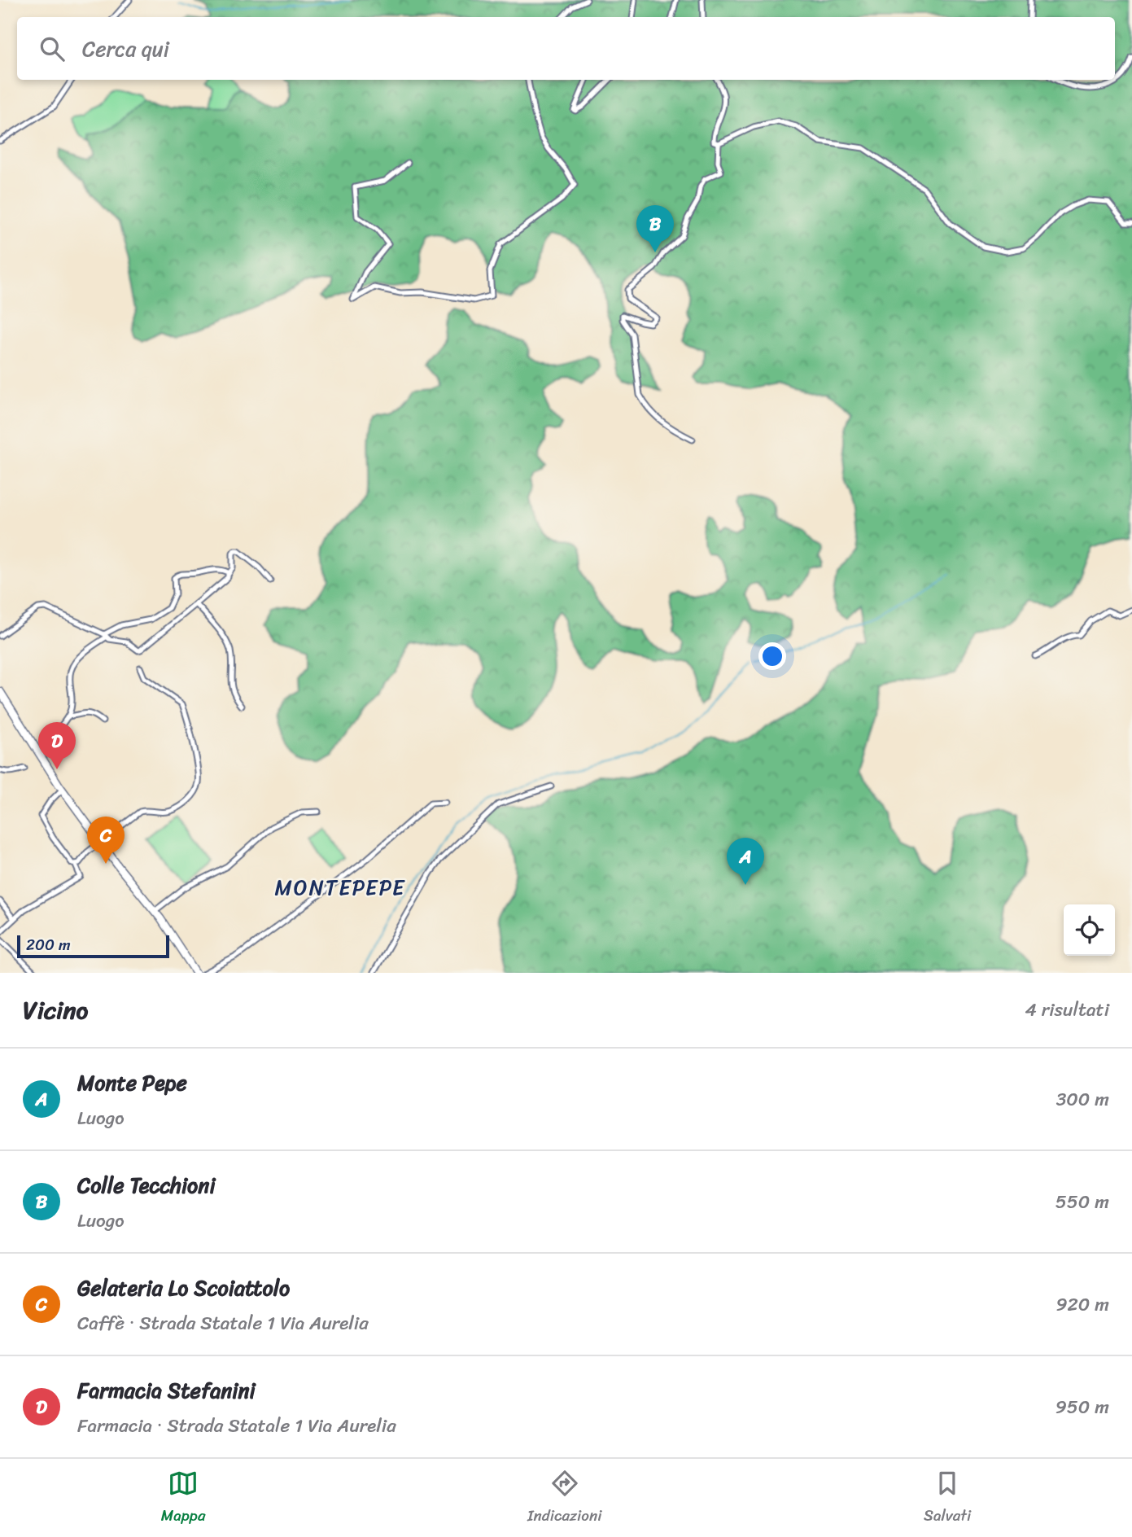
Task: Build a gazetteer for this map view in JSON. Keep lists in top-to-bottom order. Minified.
{"districts":["MONTEPEPE"],"scale_bar":"200 m","page":{"search":"Cerca qui","pins":["B","D","C","A"],"scale":"200 m","heading":["Vicino","4 risultati"],"list":[{"mark":"A","name":"Monte Pepe","note":"Luogo","value":"300 m"},{"mark":"B","name":"Colle Tecchioni","note":"Luogo","value":"550 m"},{"mark":"C","name":"Gelateria Lo Scoiattolo","note":"Caffè · Strada Statale 1 Via Aurelia","value":"920 m"},{"mark":"D","name":"Farmacia Stefanini","note":"Farmacia · Strada Statale 1 Via Aurelia","value":"950 m"}],"nav":["Mappa","Indicazioni","Salvati"]}}
